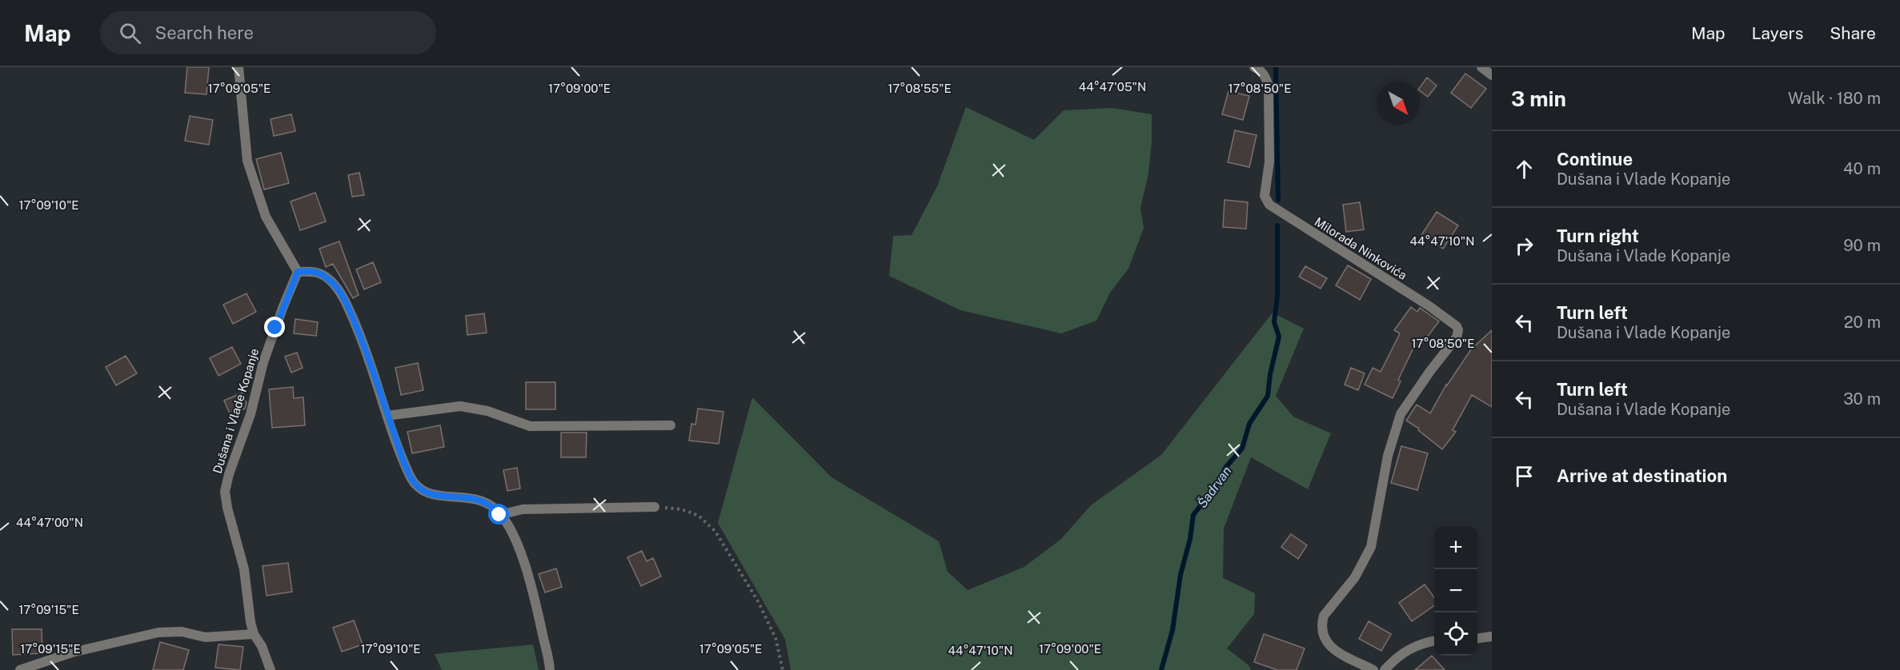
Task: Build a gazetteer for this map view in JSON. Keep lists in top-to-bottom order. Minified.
{"streets":{"street":["Milorada Ninkovića","Dušana i Vlade Kopanje"]},"water":["Šadrvan"],"north":"bottom right","page":{"header":"Map","search":"Search here","nav":["Map","Layers","Share"],"heading":["3 min","Walk · 180 m"],"list":[["Continue","Dušana i Vlade Kopanje","40 m"],["Turn right","Dušana i Vlade Kopanje","90 m"],["Turn left","Dušana i Vlade Kopanje","20 m"],["Turn left","Dušana i Vlade Kopanje","30 m"],"Arrive at destination"],"map_buttons":["+","−"]},"coordinates":["44°47'05\"N","17°09'05\"E","17°08'55\"E","17°09'00\"E","17°08'50\"E","17°09'10\"E","44°47'10\"N","44°47'00\"N","17°09'15\"E"]}
